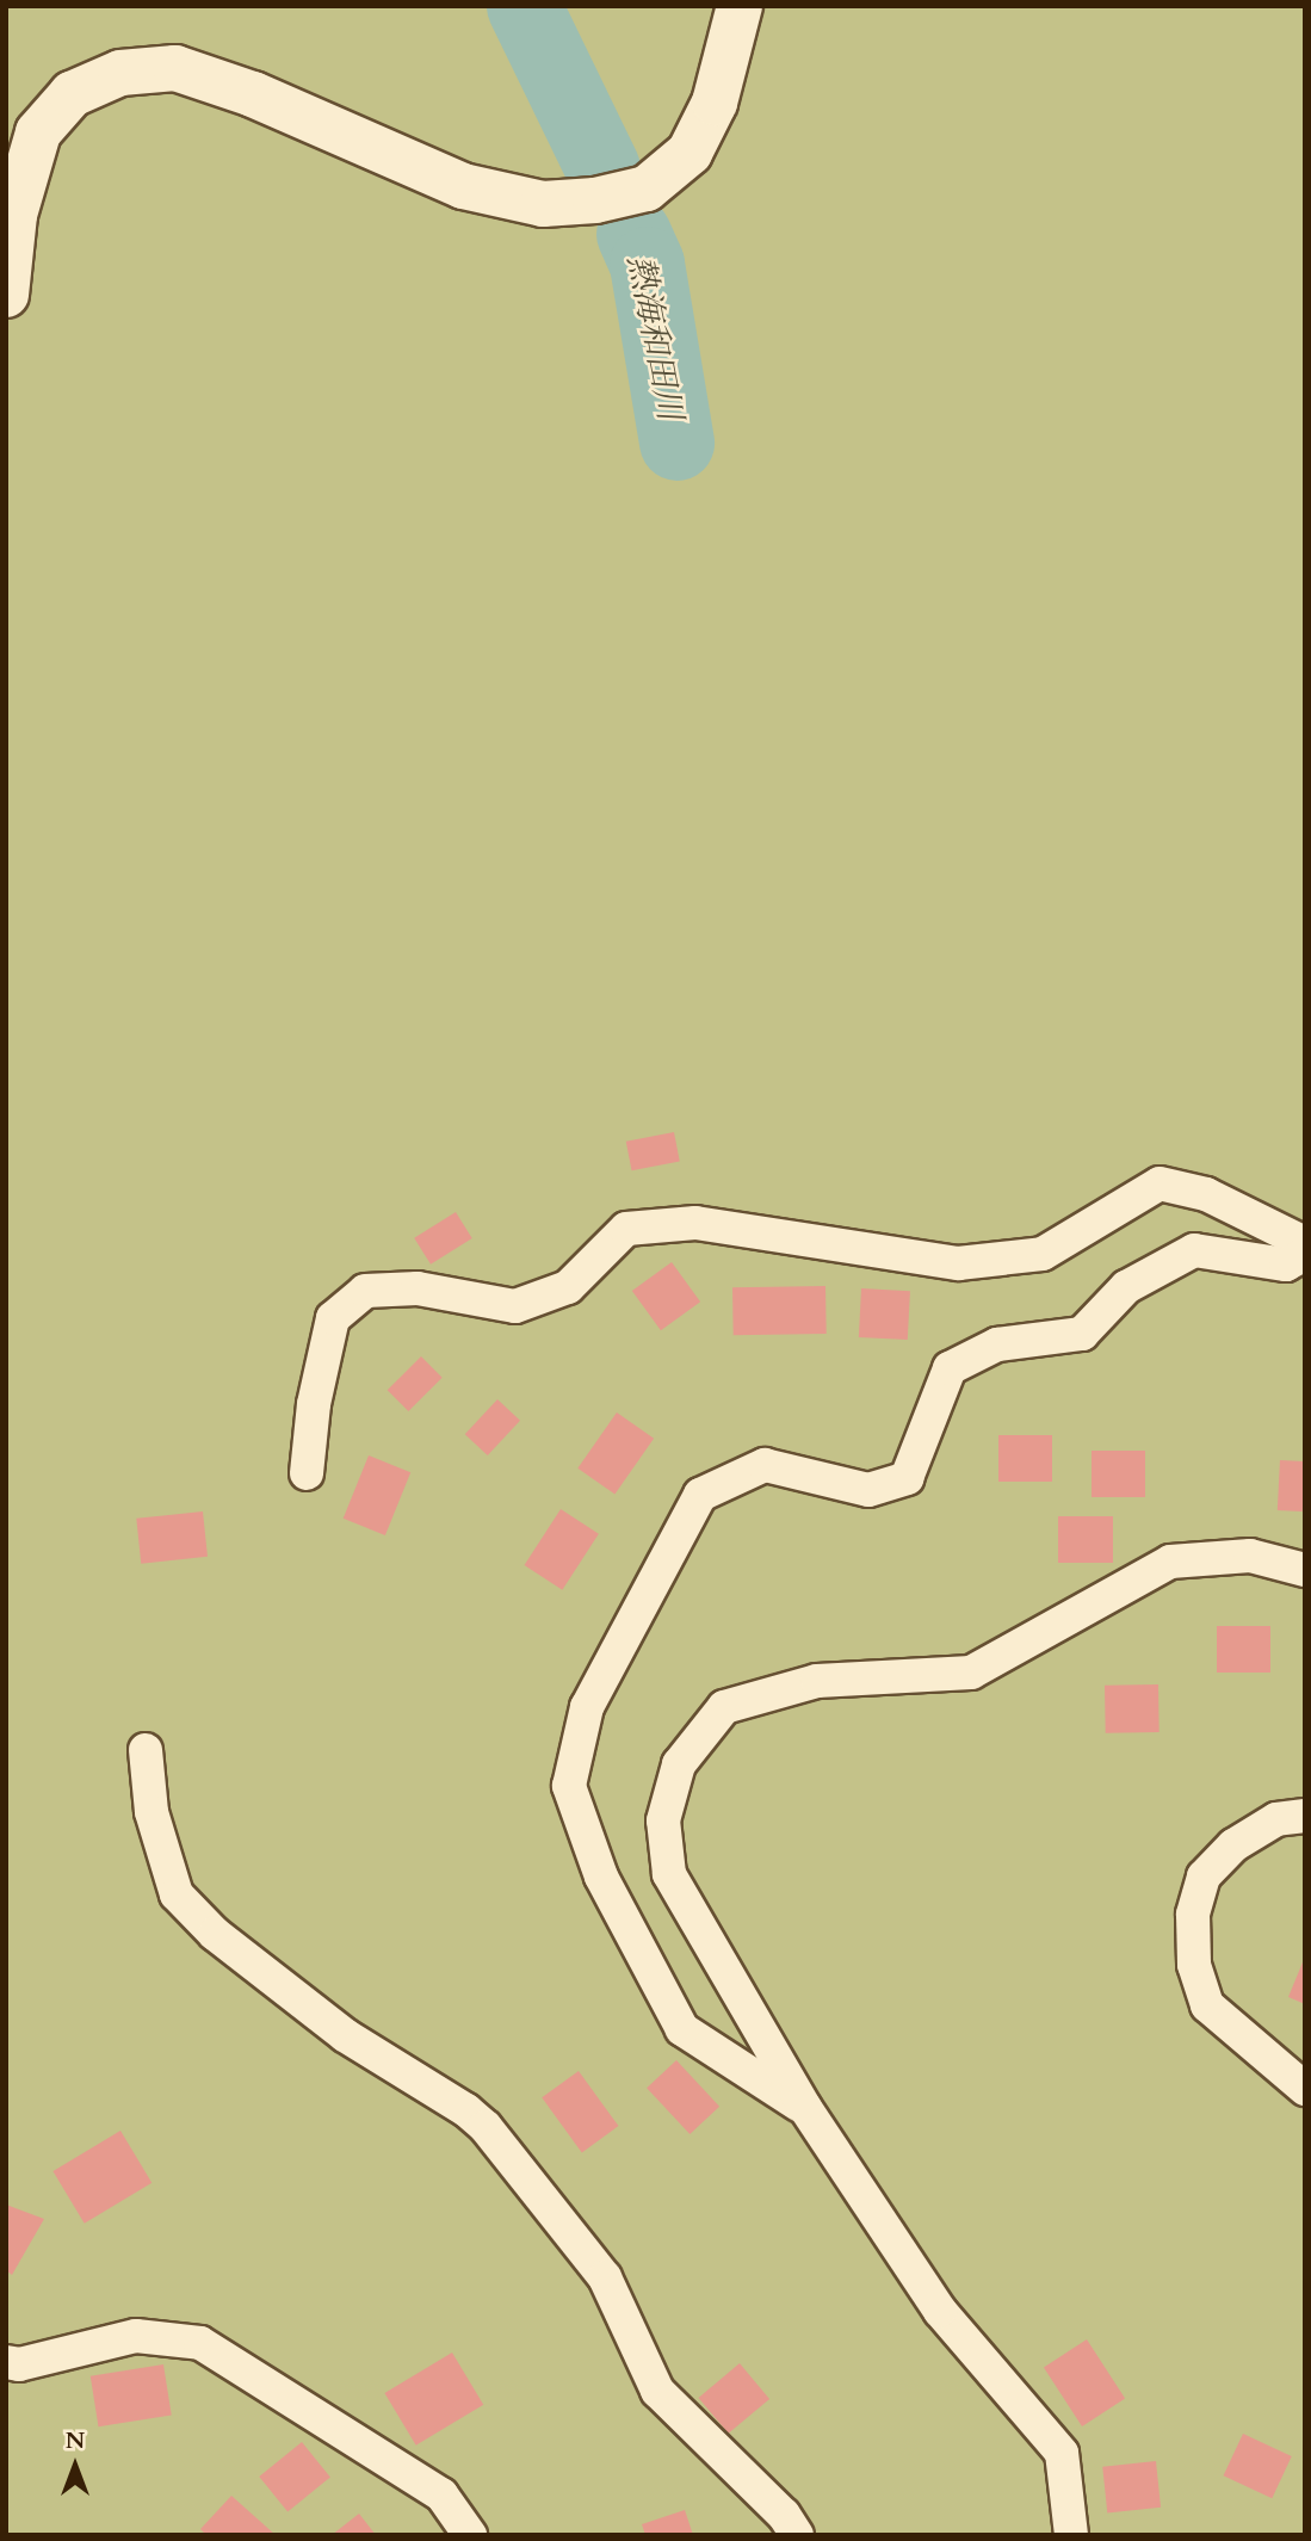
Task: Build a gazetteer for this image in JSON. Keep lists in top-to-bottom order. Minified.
{"water":["熱海和田川"],"north":"top"}
